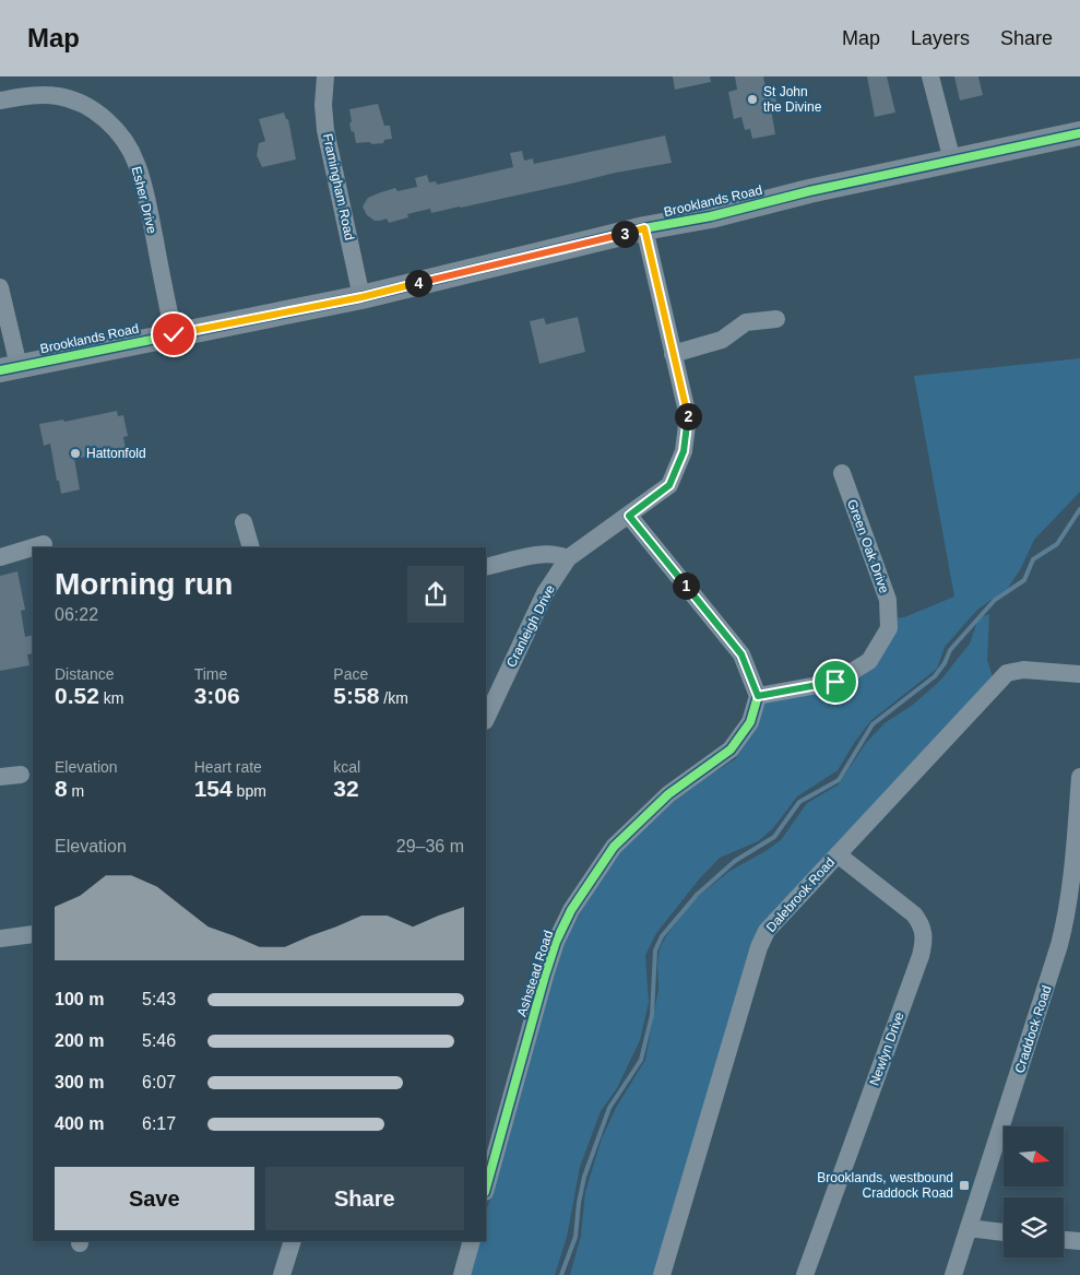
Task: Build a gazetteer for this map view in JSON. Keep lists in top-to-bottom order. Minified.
{"streets":{"street":["Framingham Road","Esher Drive","Brooklands Road","Green Oak Drive","Cranleigh Drive","Dalebrook Road","Ashstead Road","Craddock Road","Newlyn Drive"]},"crossings":[["Framingham Road","Brooklands Road"],["Esher Drive","Brooklands Road"],["Brooklands Road","Cranleigh Drive"],["Green Oak Drive","Ashstead Road"],["Dalebrook Road","Newlyn Drive"]],"places":{"other":["St John the Divine","Hattonfold"],"transit":["Brooklands, westbound Craddock Road"]},"north":"right","page":{"header":"Map","nav":["Map","Layers","Share"],"pins":["3","4","2","1"],"heading":["Morning run","06:22"],"stats":[["Distance","0.52 km"],["Time","3:06"],["Pace","5:58 /km"],["Elevation","8 m"],["Heart rate","154 bpm"],["kcal","32"]],"chart":["Elevation","29–36 m"],"list":[{"name":"100 m","note":"5:43"},{"name":"200 m","note":"5:46"},{"name":"300 m","note":"6:07"},{"name":"400 m","note":"6:17"}],"buttons":["Save","Share"]}}
